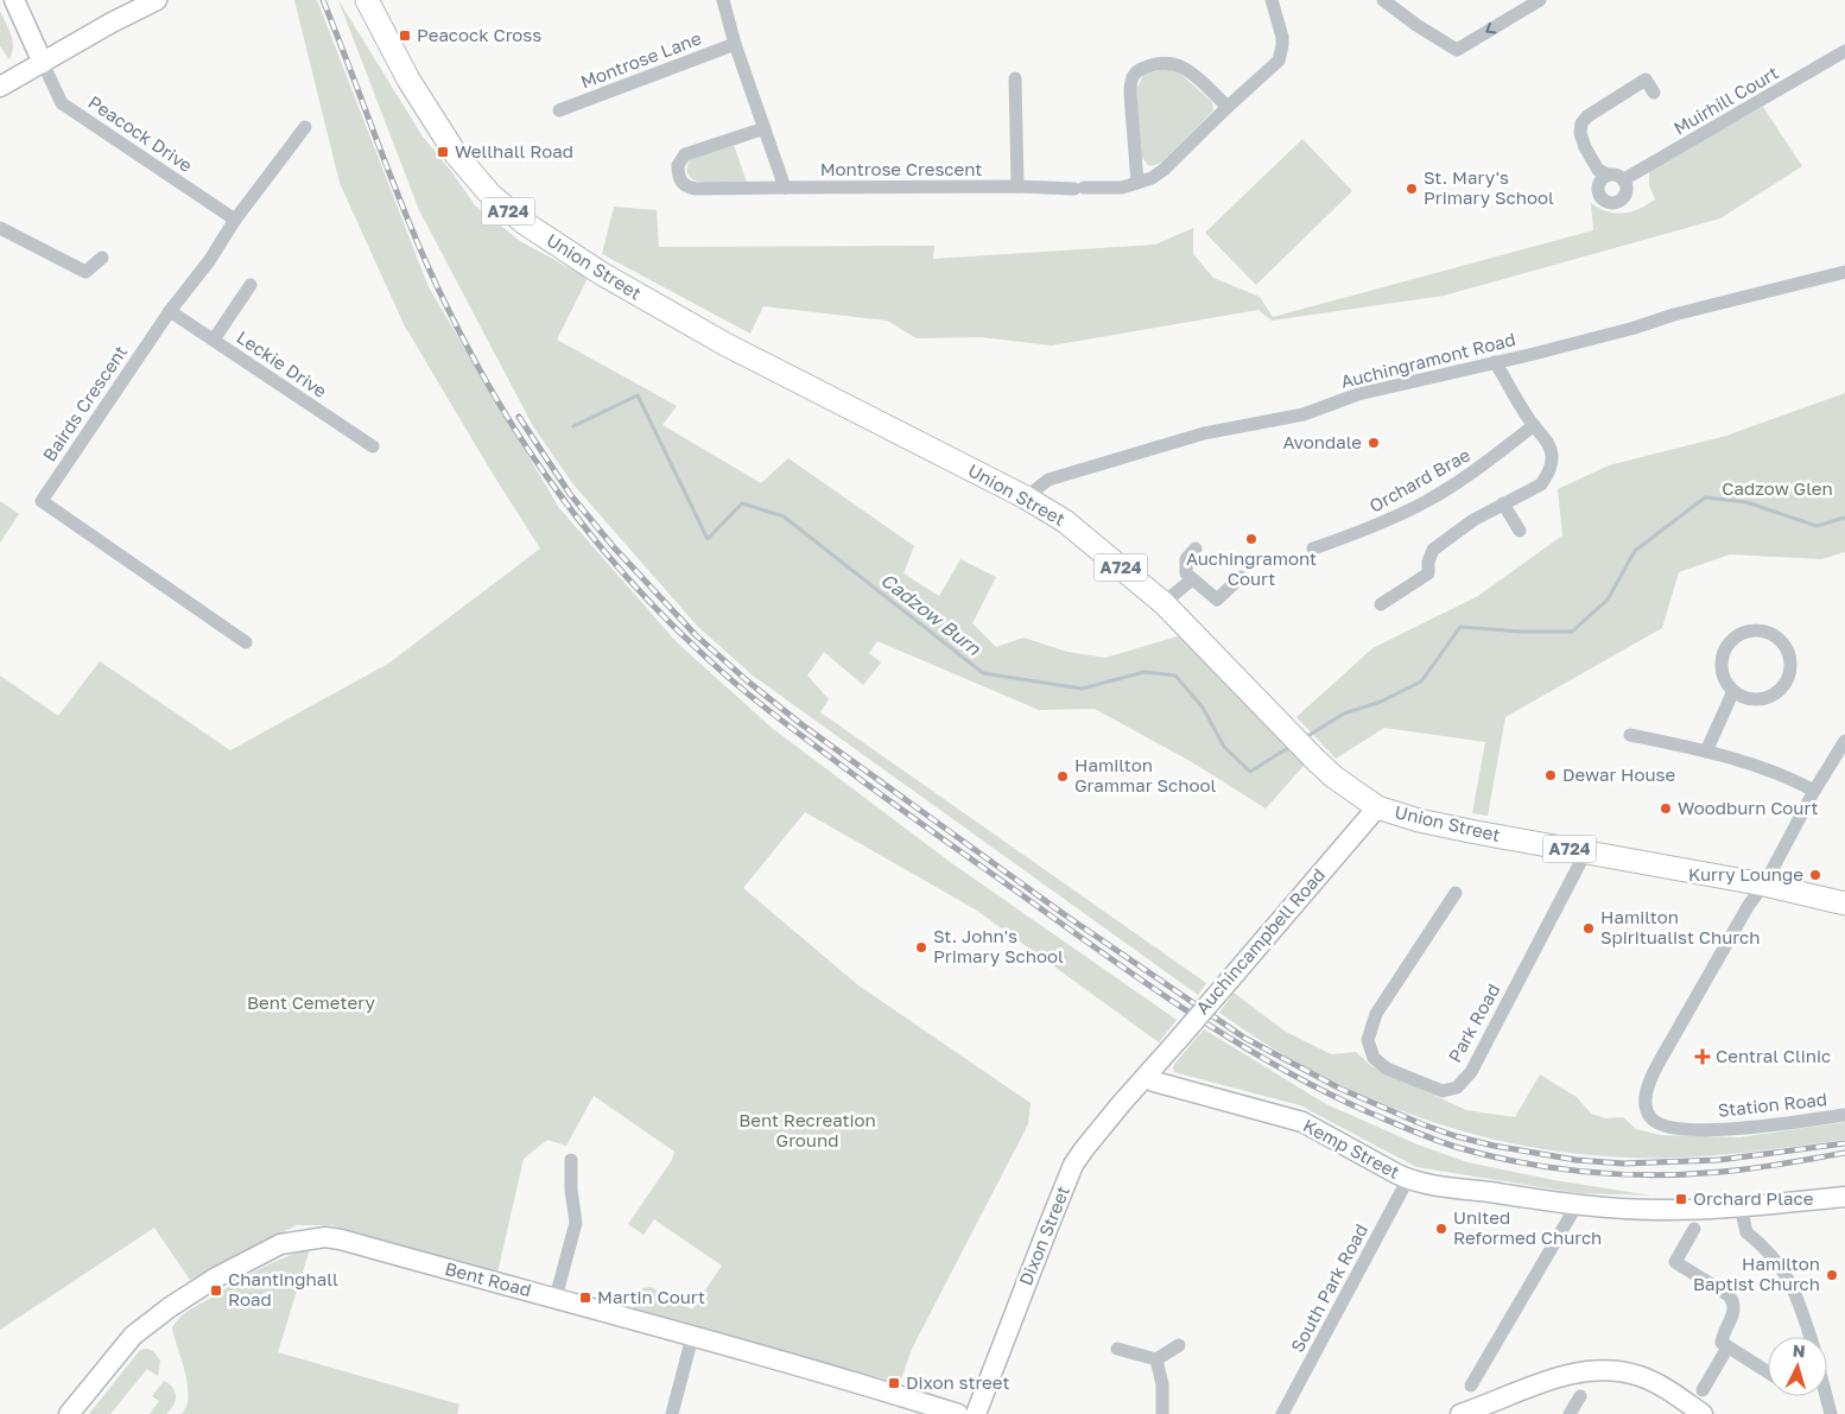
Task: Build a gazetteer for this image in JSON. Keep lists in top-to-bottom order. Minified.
{"streets":{"main road":["A724","Union Street"],"street":["Montrose Lane","Muirhill Court","Peacock Drive","Montrose Crescent","Auchingramont Road","Leckie Drive","Bairds Crescent","Orchard Brae","Auchincampbell Road","Park Road","Station Road","Kemp Street","Dixon Street","Bent Road","South Park Road"]},"crossings":[["Peacock Drive","Bairds Crescent"],["A724","Union Street"],["A724","Station Road"],["Union Street","Auchingramont Road"],["Union Street","Auchincampbell Road"],["Union Street","Park Road"],["Union Street","Station Road"],["Leckie Drive","Bairds Crescent"],["Auchincampbell Road","Kemp Street"],["Auchincampbell Road","Dixon Street"],["Kemp Street","Dixon Street"],["Kemp Street","South Park Road"]],"water":["Cadzow Burn"],"parks":["Cadzow Glen","Bent Cemetery","Bent Recreation Ground"],"places":{"transit":["Peacock Cross","Wellhall Road","Orchard Place","Chantinghall Road","Martin Court","Dixon street"],"other":["St. Mary's Primary School","Avondale","Auchingramont Court","Dewar House","Hamilton Grammar School","Woodburn Court","Kurry Lounge","Hamilton Spiritualist Church","St. John's Primary School","United Reformed Church","Hamilton Baptist Church"],"health":["Central Clinic"]},"north":"top"}
